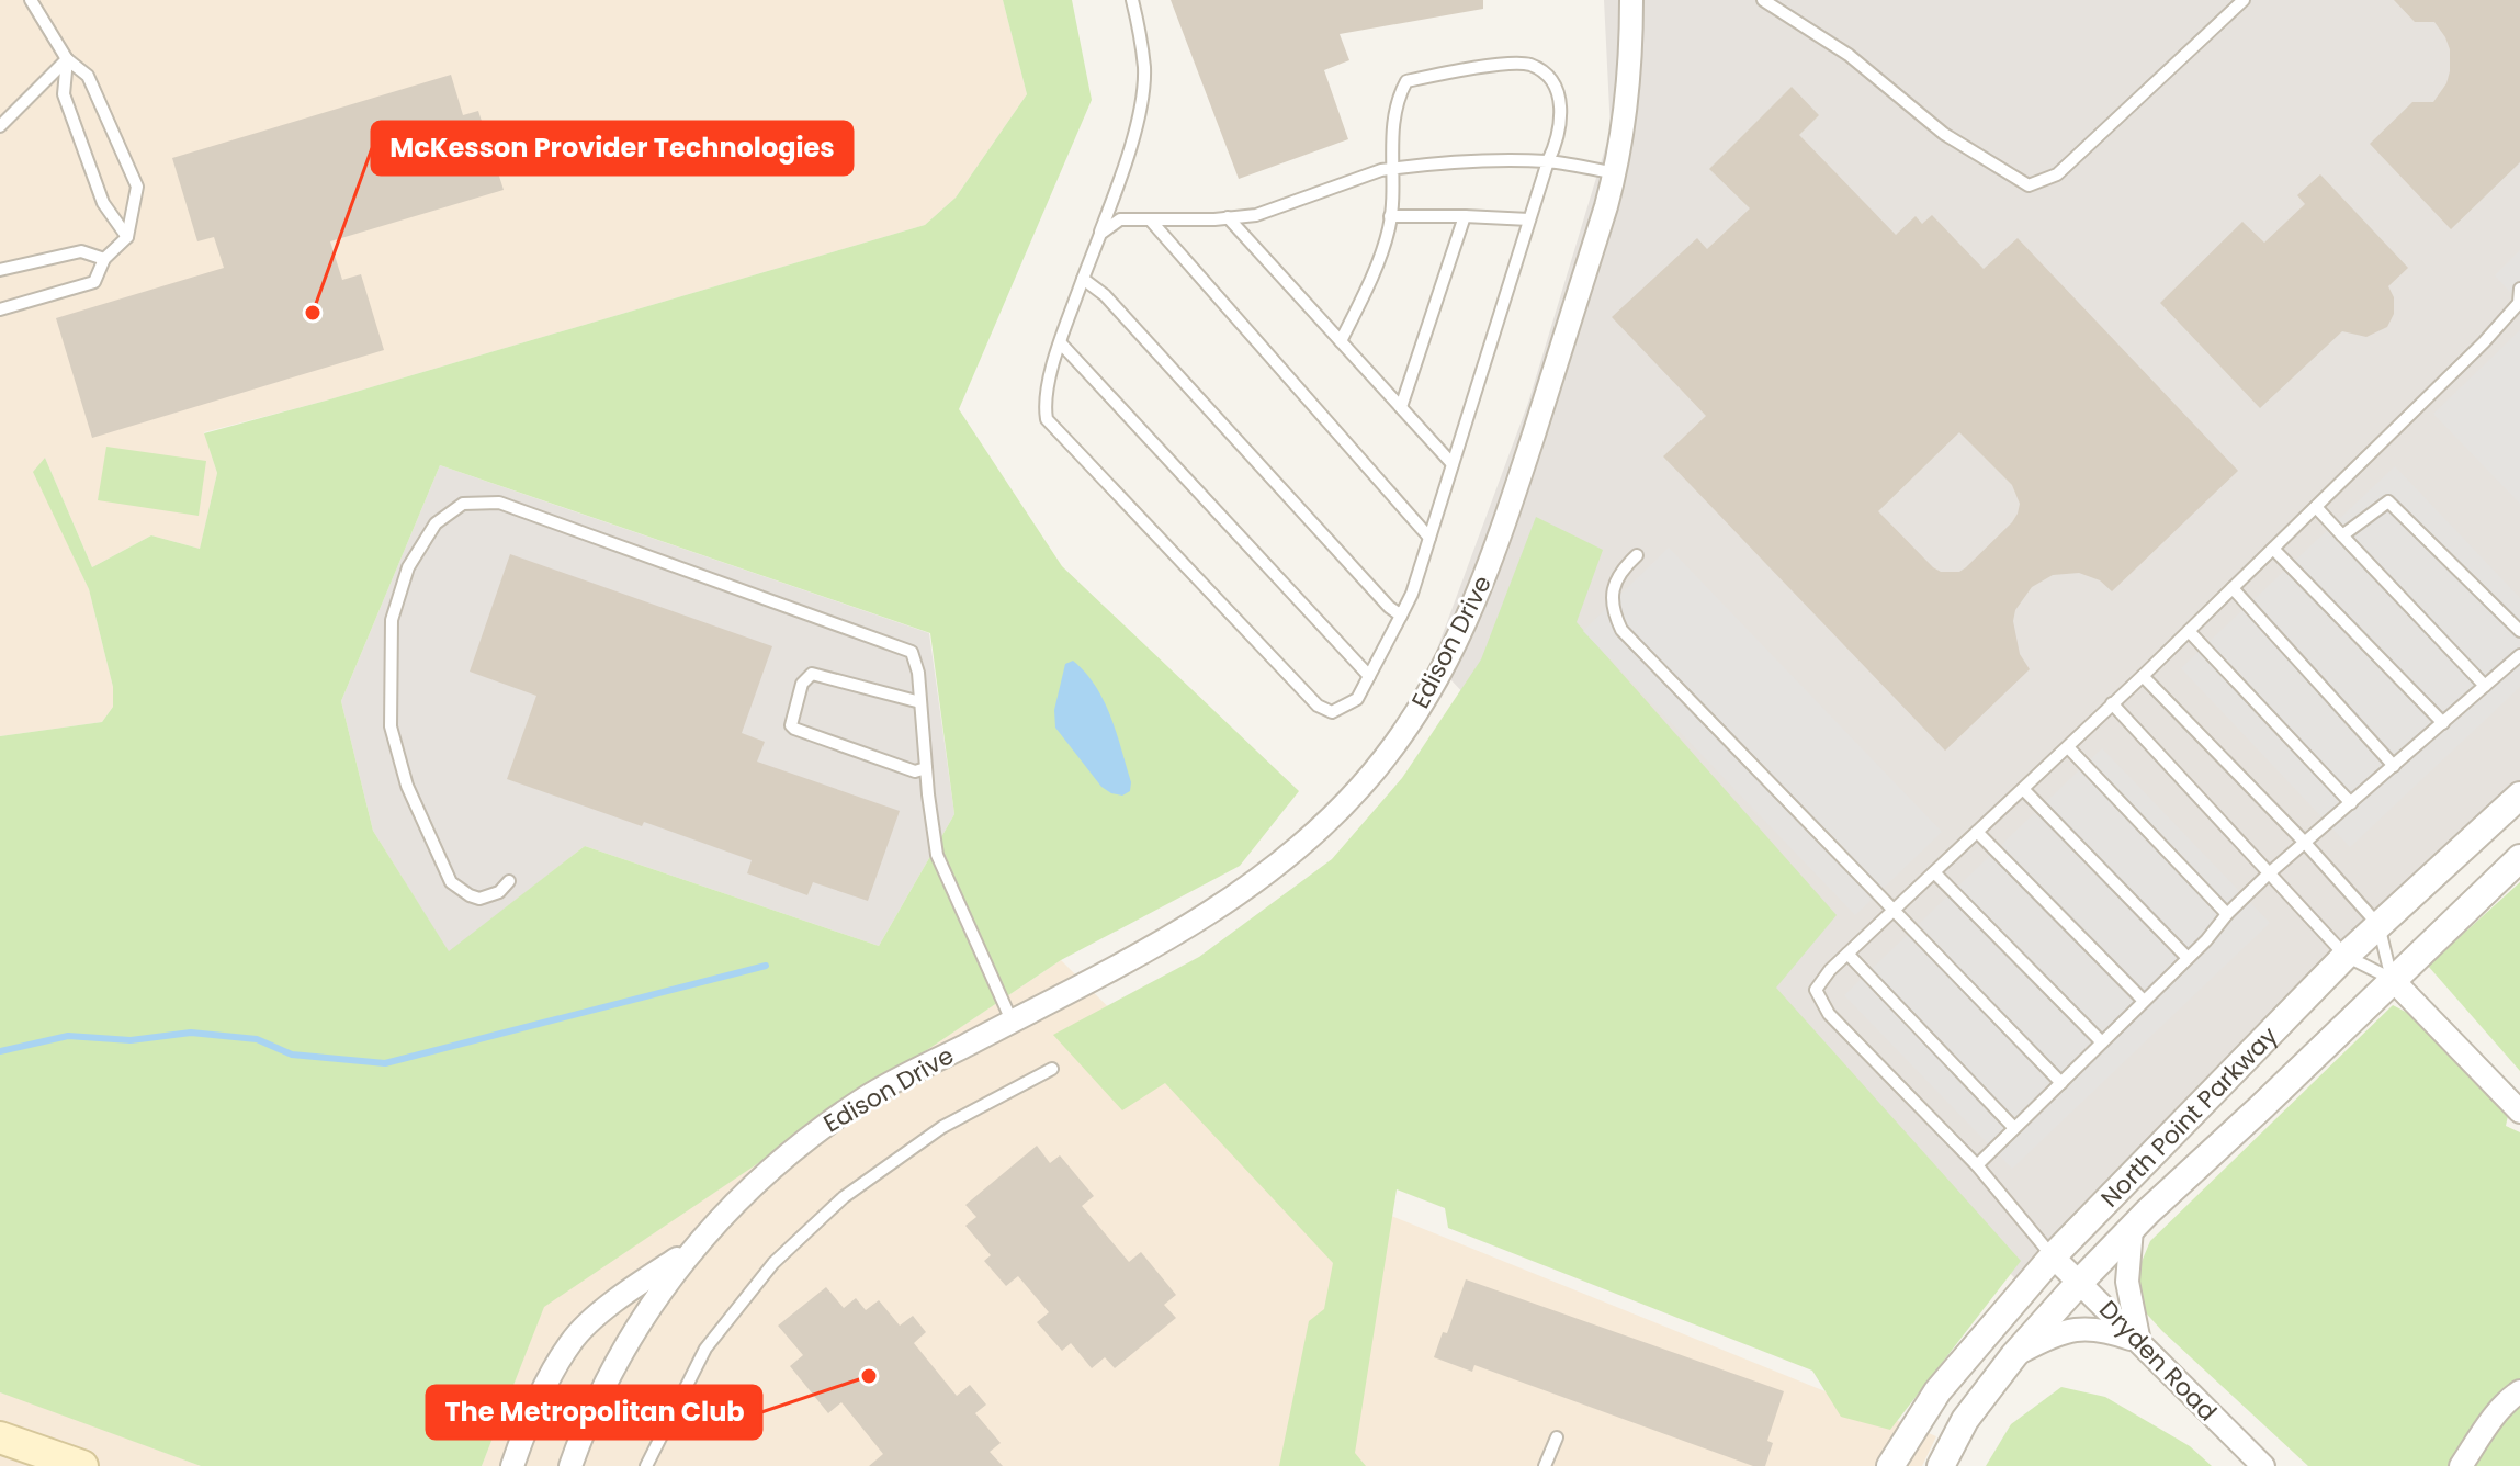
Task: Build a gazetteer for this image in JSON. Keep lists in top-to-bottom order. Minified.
{"streets":{"street":["Edison Drive","North Point Parkway","Dryden Road"]},"crossings":[["North Point Parkway","Dryden Road"]],"places":["McKesson Provider Technologies","The Metropolitan Club"]}
